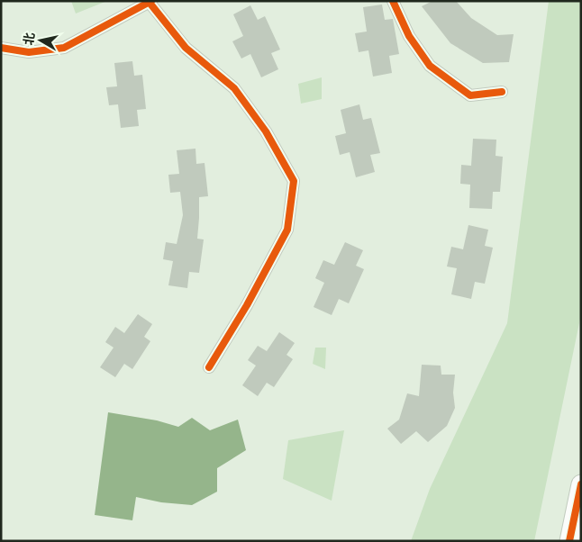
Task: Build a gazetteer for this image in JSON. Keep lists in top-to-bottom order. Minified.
{"north":"left"}
